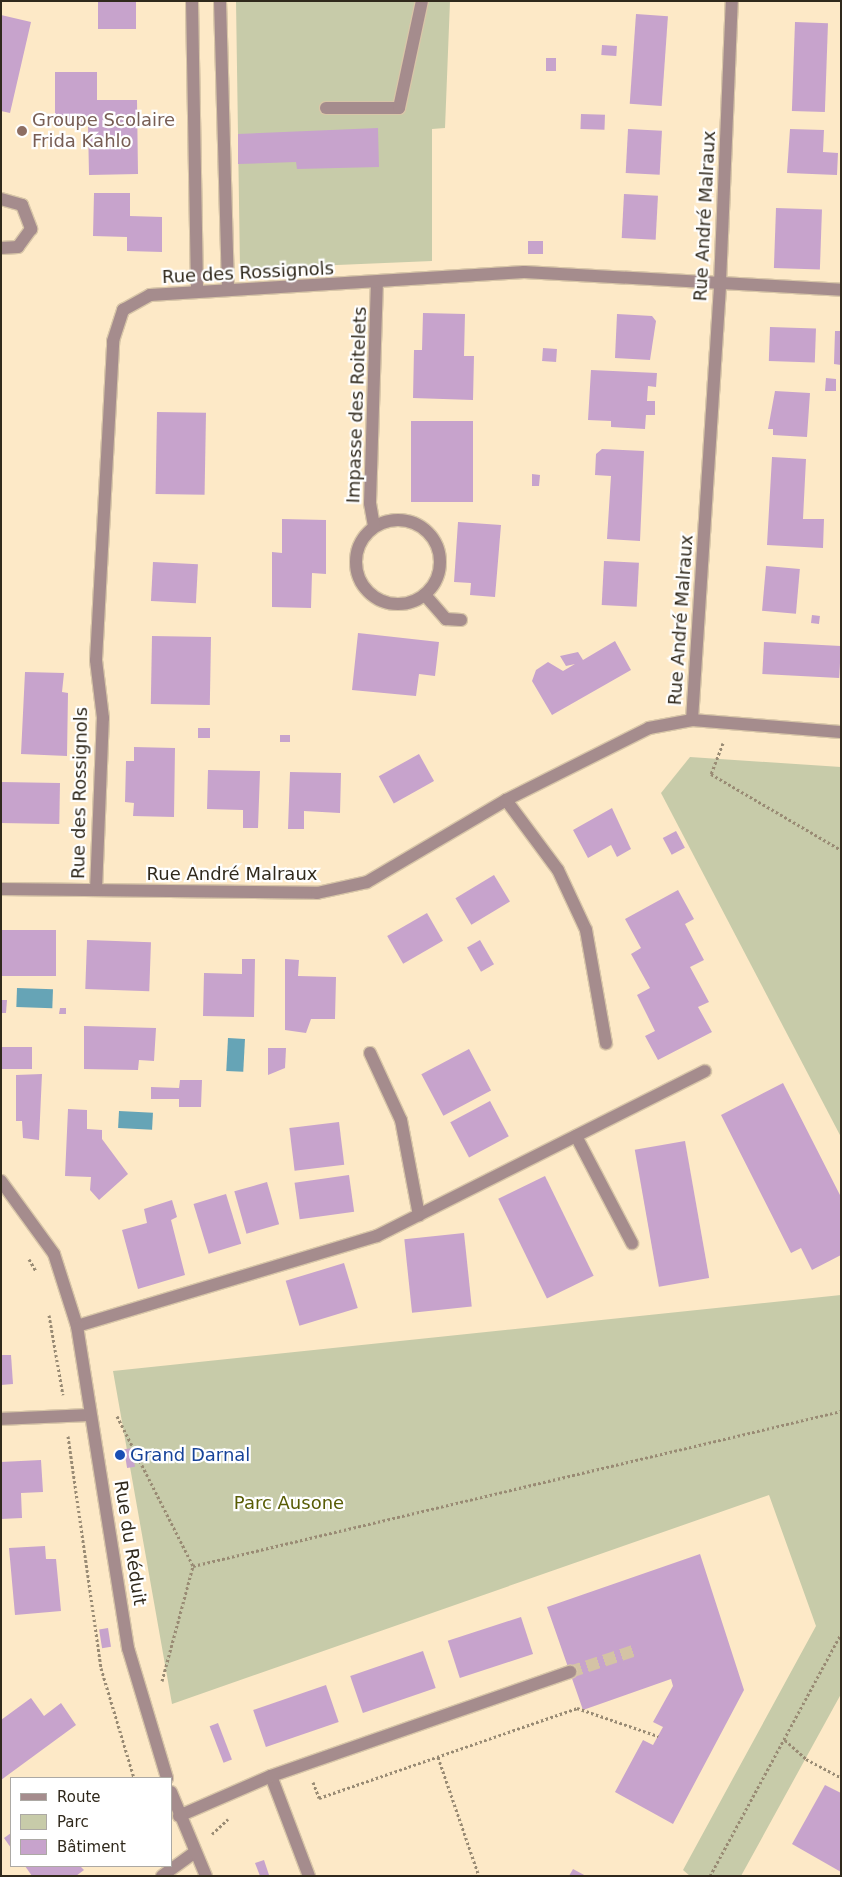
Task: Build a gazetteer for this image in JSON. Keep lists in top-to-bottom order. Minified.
{"streets":{"street":["Rue André Malraux","Rue des Rossignols","Impasse des Roitelets","Rue du Réduit"]},"crossings":[["Rue André Malraux","Rue des Rossignols"],["Rue des Rossignols","Impasse des Roitelets"]],"parks":["Parc Ausone"],"places":["Groupe Scolaire Frida Kahlo","Grand Darnal"],"legend":["Route","Parc","Bâtiment"]}
